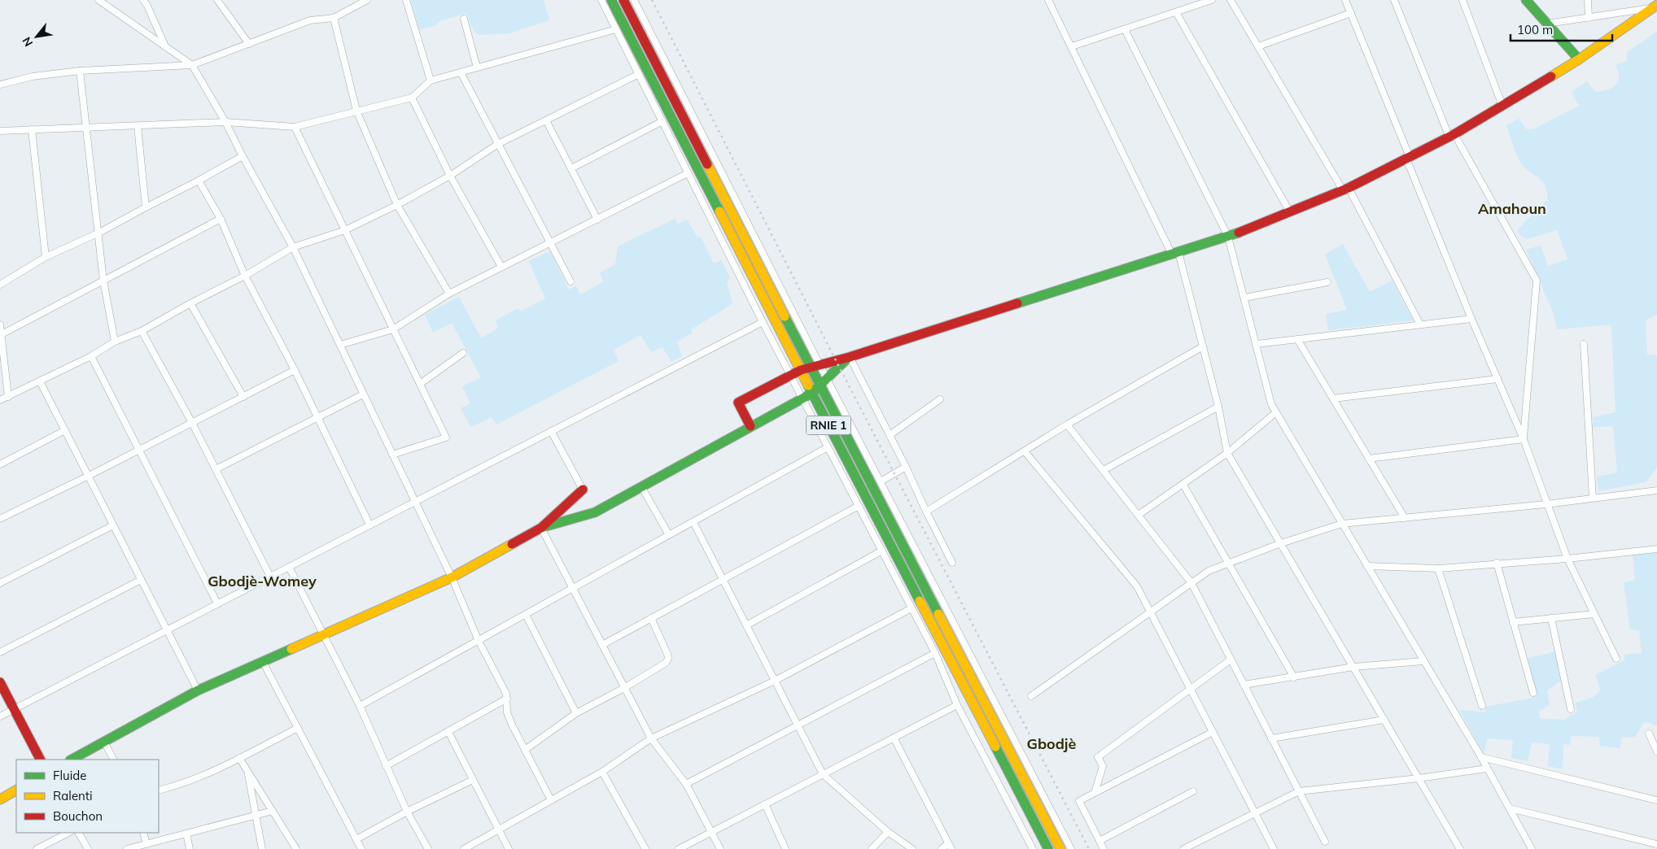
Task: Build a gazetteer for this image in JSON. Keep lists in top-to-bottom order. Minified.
{"streets":{"main road":["RNIE 1"]},"districts":["Amahoun","Gbodjè-Womey","Gbodjè"],"legend":["Fluide","Ralenti","Bouchon"],"scale_bar":"100 m","north":"bottom left"}
